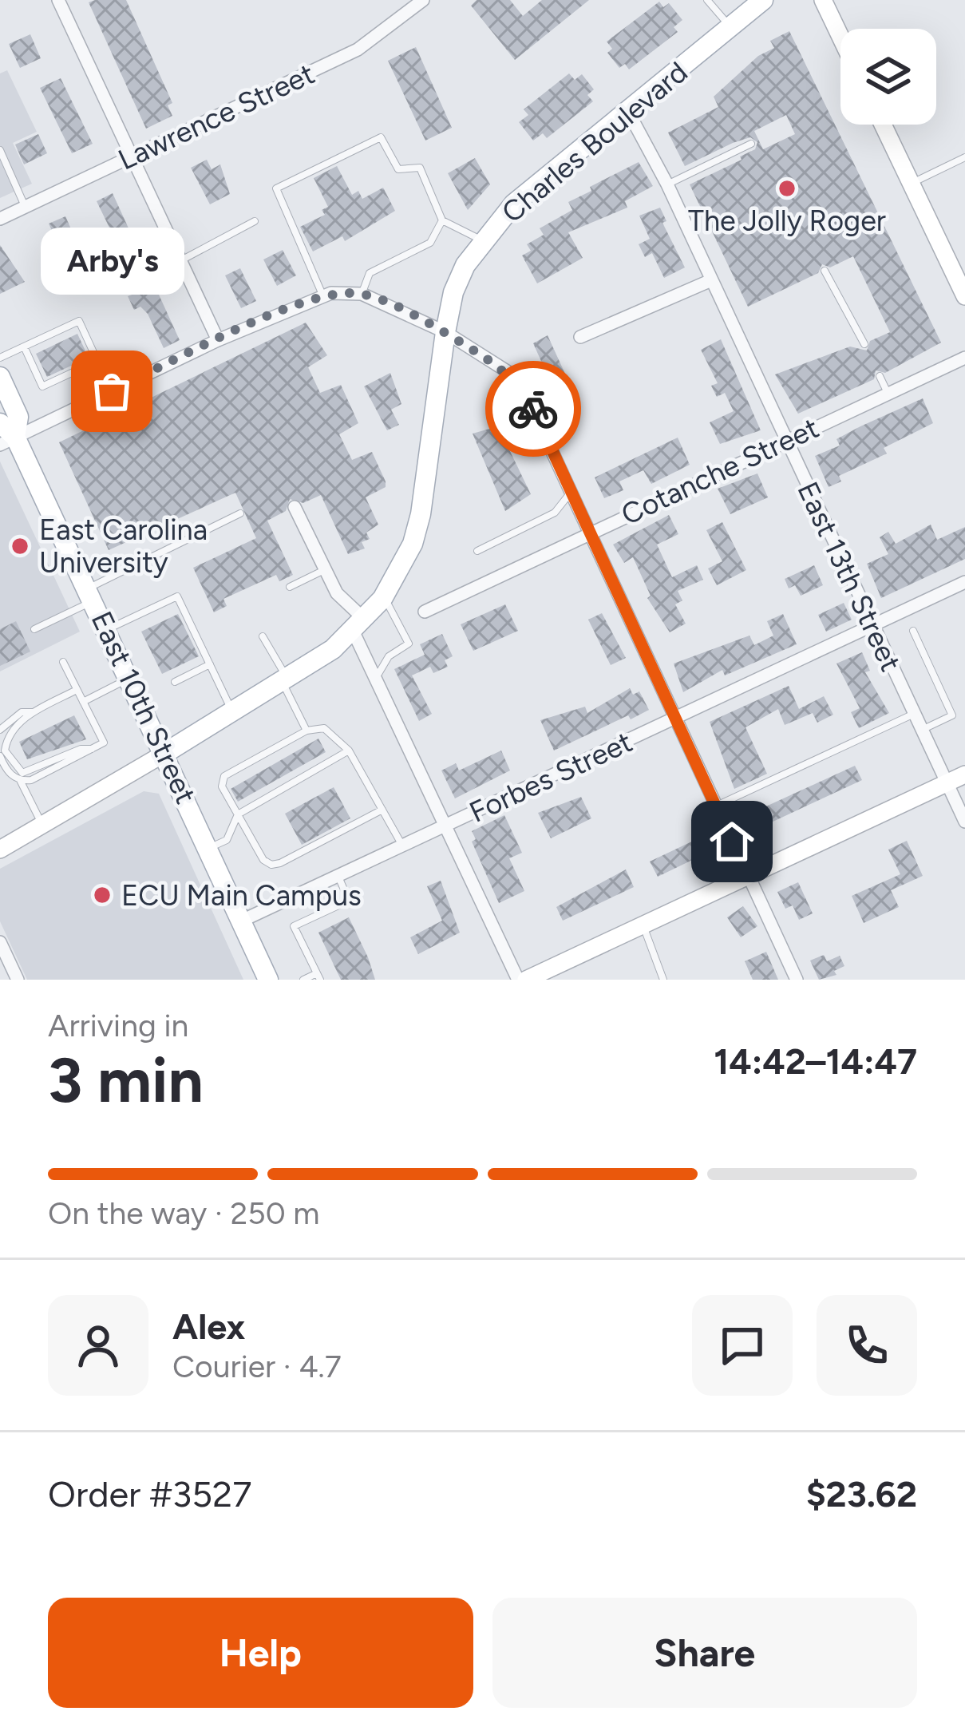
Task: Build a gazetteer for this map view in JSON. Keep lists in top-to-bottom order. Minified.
{"streets":{"main road":["Charles Boulevard","East 10th Street"],"street":["Lawrence Street","Cotanche Street","East 13th Street","Forbes Street"]},"crossings":[["Charles Boulevard","East 13th Street"],["Charles Boulevard","East 10th Street"],["Cotanche Street","East 13th Street"],["East 13th Street","Forbes Street"],["East 10th Street","Forbes Street"]],"places":["The Jolly Roger","Arby's","East Carolina University","ECU Main Campus"],"page":{"bubble":"Arby's","heading":["3 min","Arriving in","14:42–14:47"],"panel":["Alex","Courier · 4.7","Order #3527","$23.62"],"bar":"On the way · 250 m","buttons":["Help","Share"]}}
